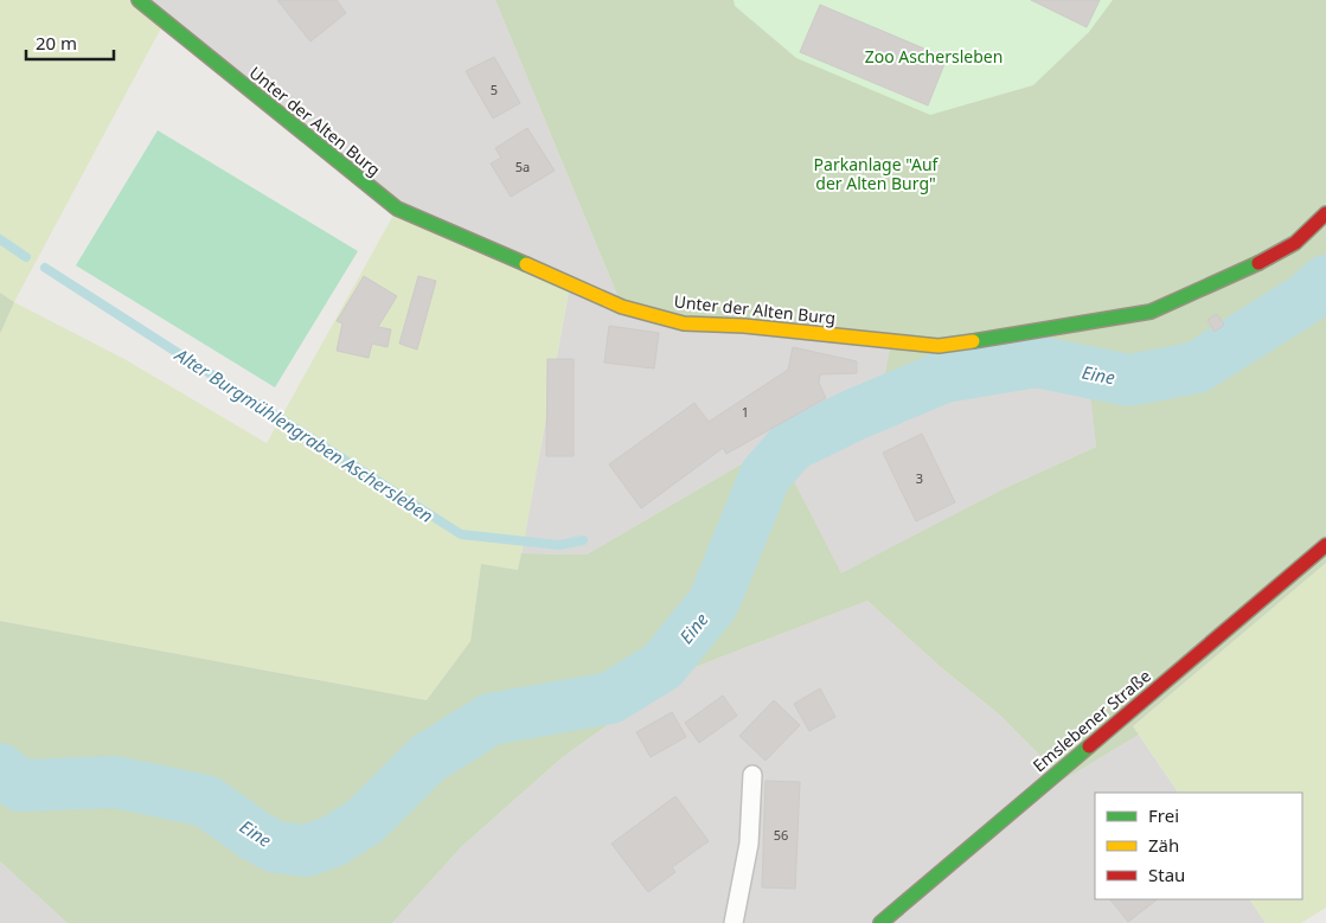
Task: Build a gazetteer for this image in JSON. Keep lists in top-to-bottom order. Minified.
{"streets":{"street":["Unter der Alten Burg","Emslebener Straße"]},"water":["Eine","Alter Burgmühlengraben Aschersleben"],"parks":["Zoo Aschersleben","Parkanlage \"Auf der Alten Burg\""],"house_numbers":["5","5a","1","3","56"],"legend":["Frei","Zäh","Stau"],"scale_bar":"20 m"}
